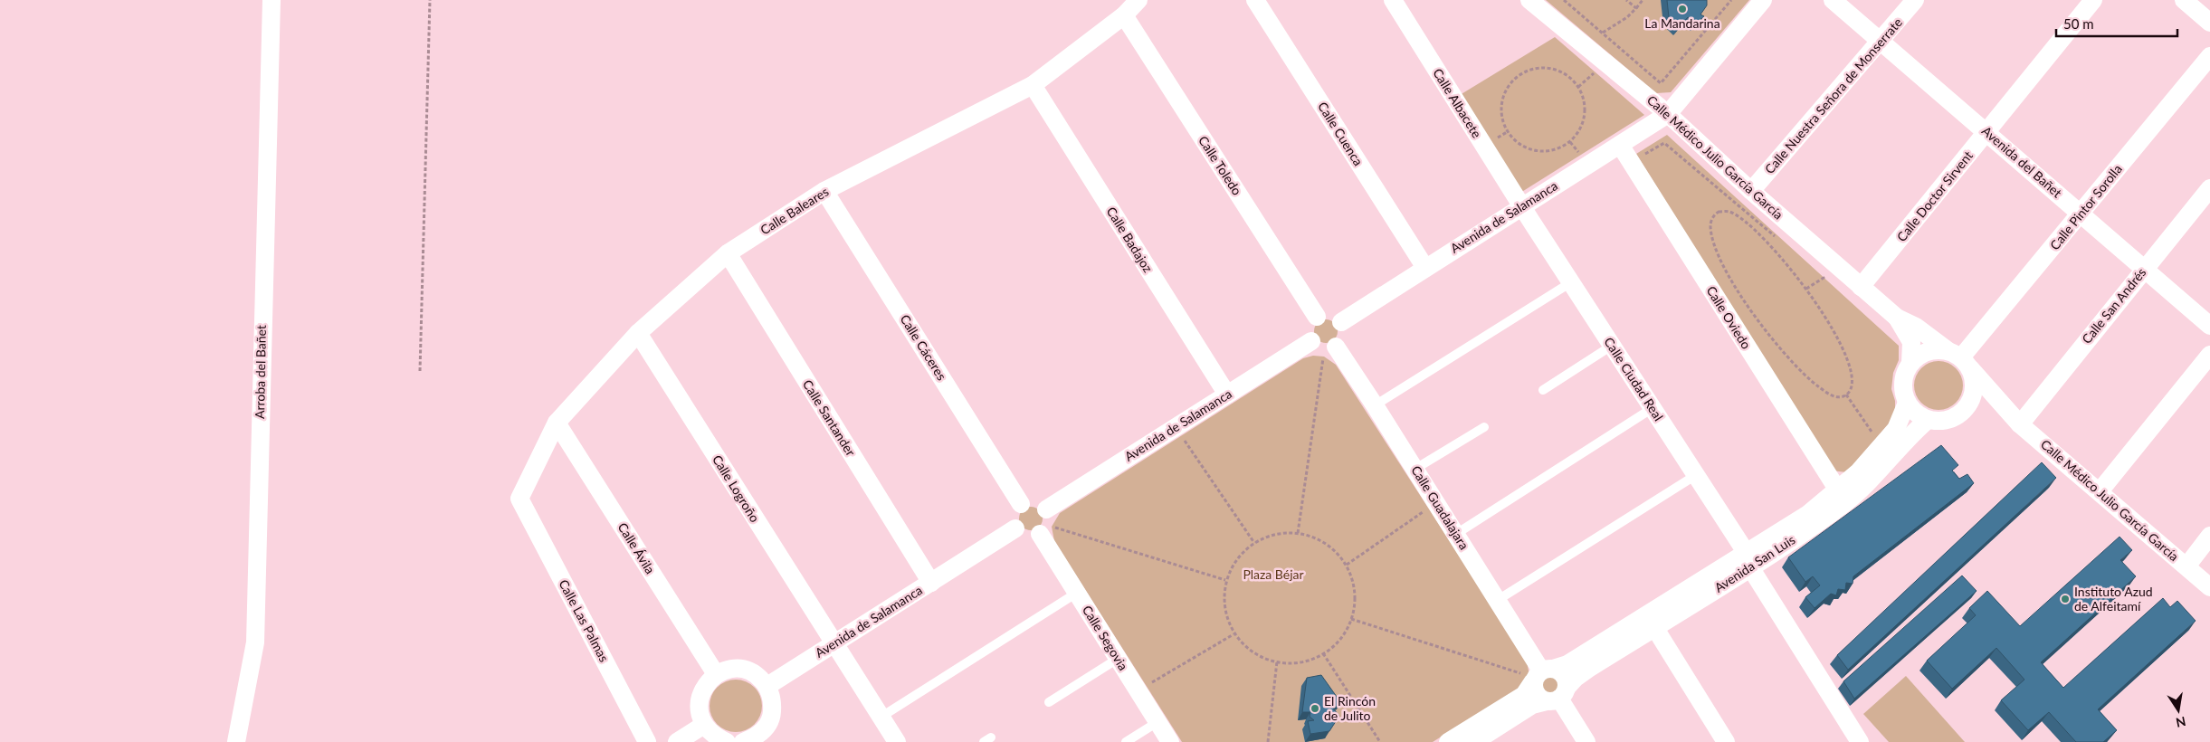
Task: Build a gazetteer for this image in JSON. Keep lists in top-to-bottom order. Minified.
{"streets":{"street":["Calle Nuestra Señora de Monserrate","Calle Albacete","Calle Cuenca","Calle Médico Julio García García","Avenida del Bañet","Calle Toledo","Calle Doctor Sirvent","Calle Pintor Sorolla","Calle Baleares","Avenida de Salamanca","Calle Badajoz","Calle San Andrés","Calle Oviedo","Calle Cáceres","Arroba del Bañet","Calle Ciudad Real","Calle Santander","Calle Logroño","Calle Guadalajara","Calle Ávila","Avenida San Luis","Calle Las Palmas","Calle Segovia"]},"crossings":[["Calle Nuestra Señora de Monserrate","Calle Médico Julio García García"],["Calle Nuestra Señora de Monserrate","Avenida del Bañet"],["Calle Albacete","Avenida de Salamanca"],["Calle Albacete","Calle Ciudad Real"],["Calle Cuenca","Avenida de Salamanca"],["Calle Médico Julio García García","Calle Doctor Sirvent"],["Calle Médico Julio García García","Calle Pintor Sorolla"],["Calle Médico Julio García García","Avenida de Salamanca"],["Calle Médico Julio García García","Calle San Andrés"],["Calle Médico Julio García García","Avenida San Luis"],["Avenida del Bañet","Calle Doctor Sirvent"],["Avenida del Bañet","Calle Pintor Sorolla"],["Avenida del Bañet","Calle San Andrés"],["Calle Toledo","Calle Baleares"],["Calle Toledo","Avenida de Salamanca"],["Calle Toledo","Calle Guadalajara"],["Calle Pintor Sorolla","Avenida San Luis"],["Calle Baleares","Calle Badajoz"],["Calle Baleares","Calle Cáceres"],["Calle Baleares","Calle Santander"],["Calle Baleares","Calle Logroño"],["Calle Baleares","Calle Ávila"],["Calle Baleares","Calle Las Palmas"],["Avenida de Salamanca","Calle Badajoz"],["Avenida de Salamanca","Calle Oviedo"],["Avenida de Salamanca","Calle Cáceres"],["Avenida de Salamanca","Calle Ciudad Real"],["Avenida de Salamanca","Calle Santander"],["Avenida de Salamanca","Calle Logroño"],["Avenida de Salamanca","Calle Guadalajara"],["Avenida de Salamanca","Calle Segovia"],["Calle Oviedo","Avenida San Luis"],["Calle Cáceres","Calle Segovia"],["Calle Ciudad Real","Avenida San Luis"],["Calle Guadalajara","Avenida San Luis"]],"parks":["Plaza Béjar"],"places":["La Mandarina","Instituto Azud de Alfeitamí","El Rincón de Julito"],"scale_bar":"50 m","north":"bottom"}
